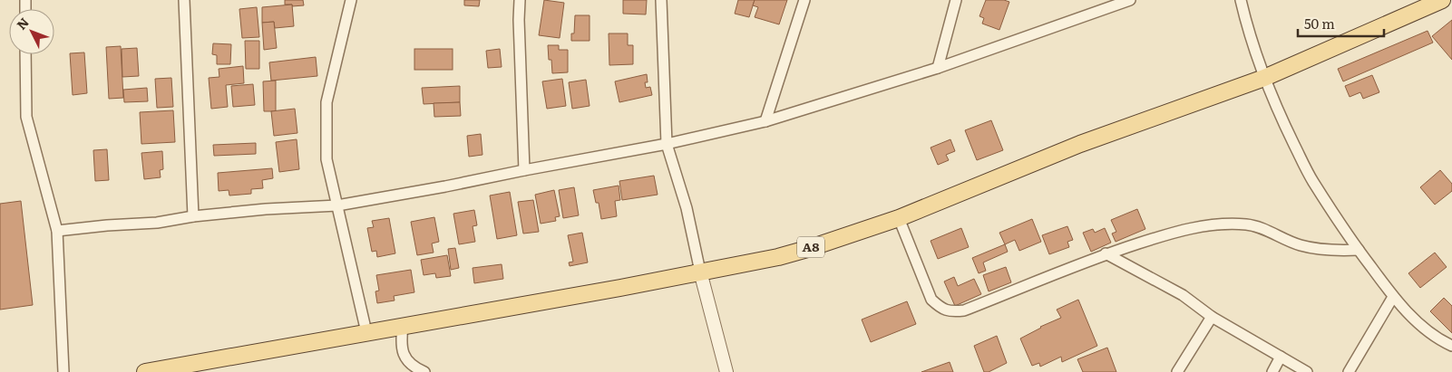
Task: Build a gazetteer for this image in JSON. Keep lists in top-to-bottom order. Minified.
{"streets":{"main road":["A8"]},"scale_bar":"50 m","north":"top left"}
